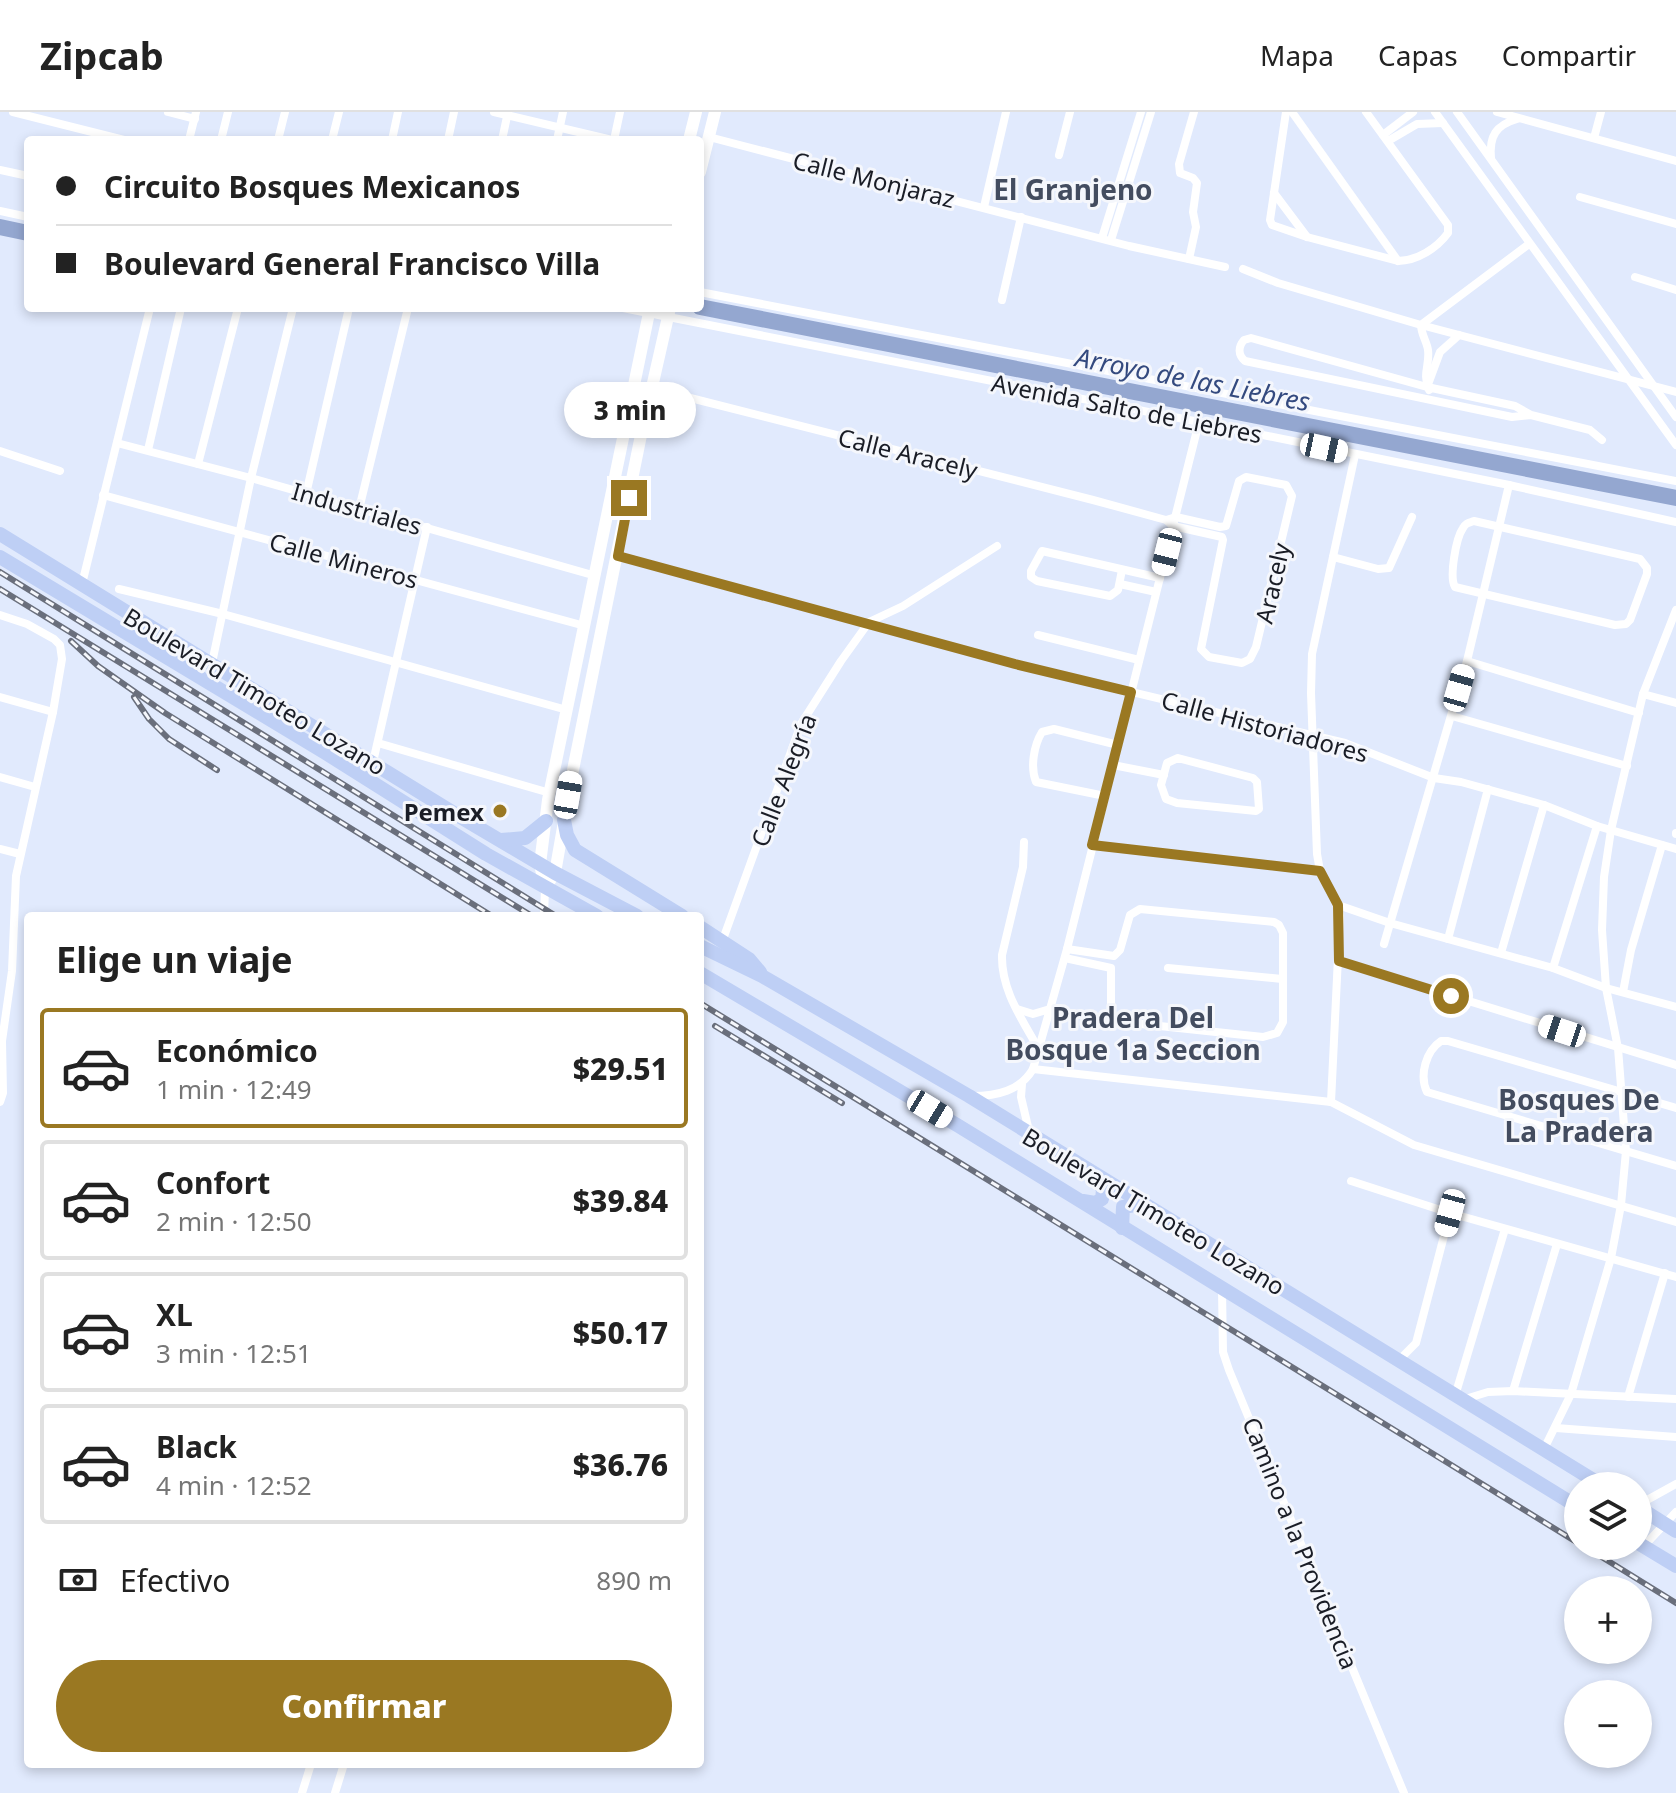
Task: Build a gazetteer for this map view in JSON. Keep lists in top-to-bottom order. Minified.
{"streets":{"main road":["Boulevard Timoteo Lozano"],"street":["Calle Monjaraz","Avenida Salto de Liebres","Calle Aracely","Industriales","Calle Mineros","Aracely","Calle Historiadores","Calle Alegría","Camino a la Providencia"]},"crossings":[["Calle Aracely","Aracely"],["Boulevard Timoteo Lozano","Calle Alegría"],["Boulevard Timoteo Lozano","Camino a la Providencia"],["Calle Historiadores","Calle Alegría"]],"districts":["El Granjeno","Pradera Del Bosque 1a Seccion","Bosques De La Pradera"],"water":["Arroyo de las Liebres"],"places":["Pemex"],"page":{"header":"Zipcab","nav":["Mapa","Capas","Compartir"],"banner":["Circuito Bosques Mexicanos","Boulevard General Francisco Villa"],"bubble":"3 min","heading":"Elige un viaje","list":[{"name":"Económico","note":"1 min · 12:49","value":"$29.51"},{"name":"Confort","note":"2 min · 12:50","value":"$39.84"},{"name":"XL","note":"3 min · 12:51","value":"$50.17"},{"name":"Black","note":"4 min · 12:52","value":"$36.76"}],"map_buttons":["+","−"],"pay":["Efectivo","890 m"],"buttons":"Confirmar"}}
